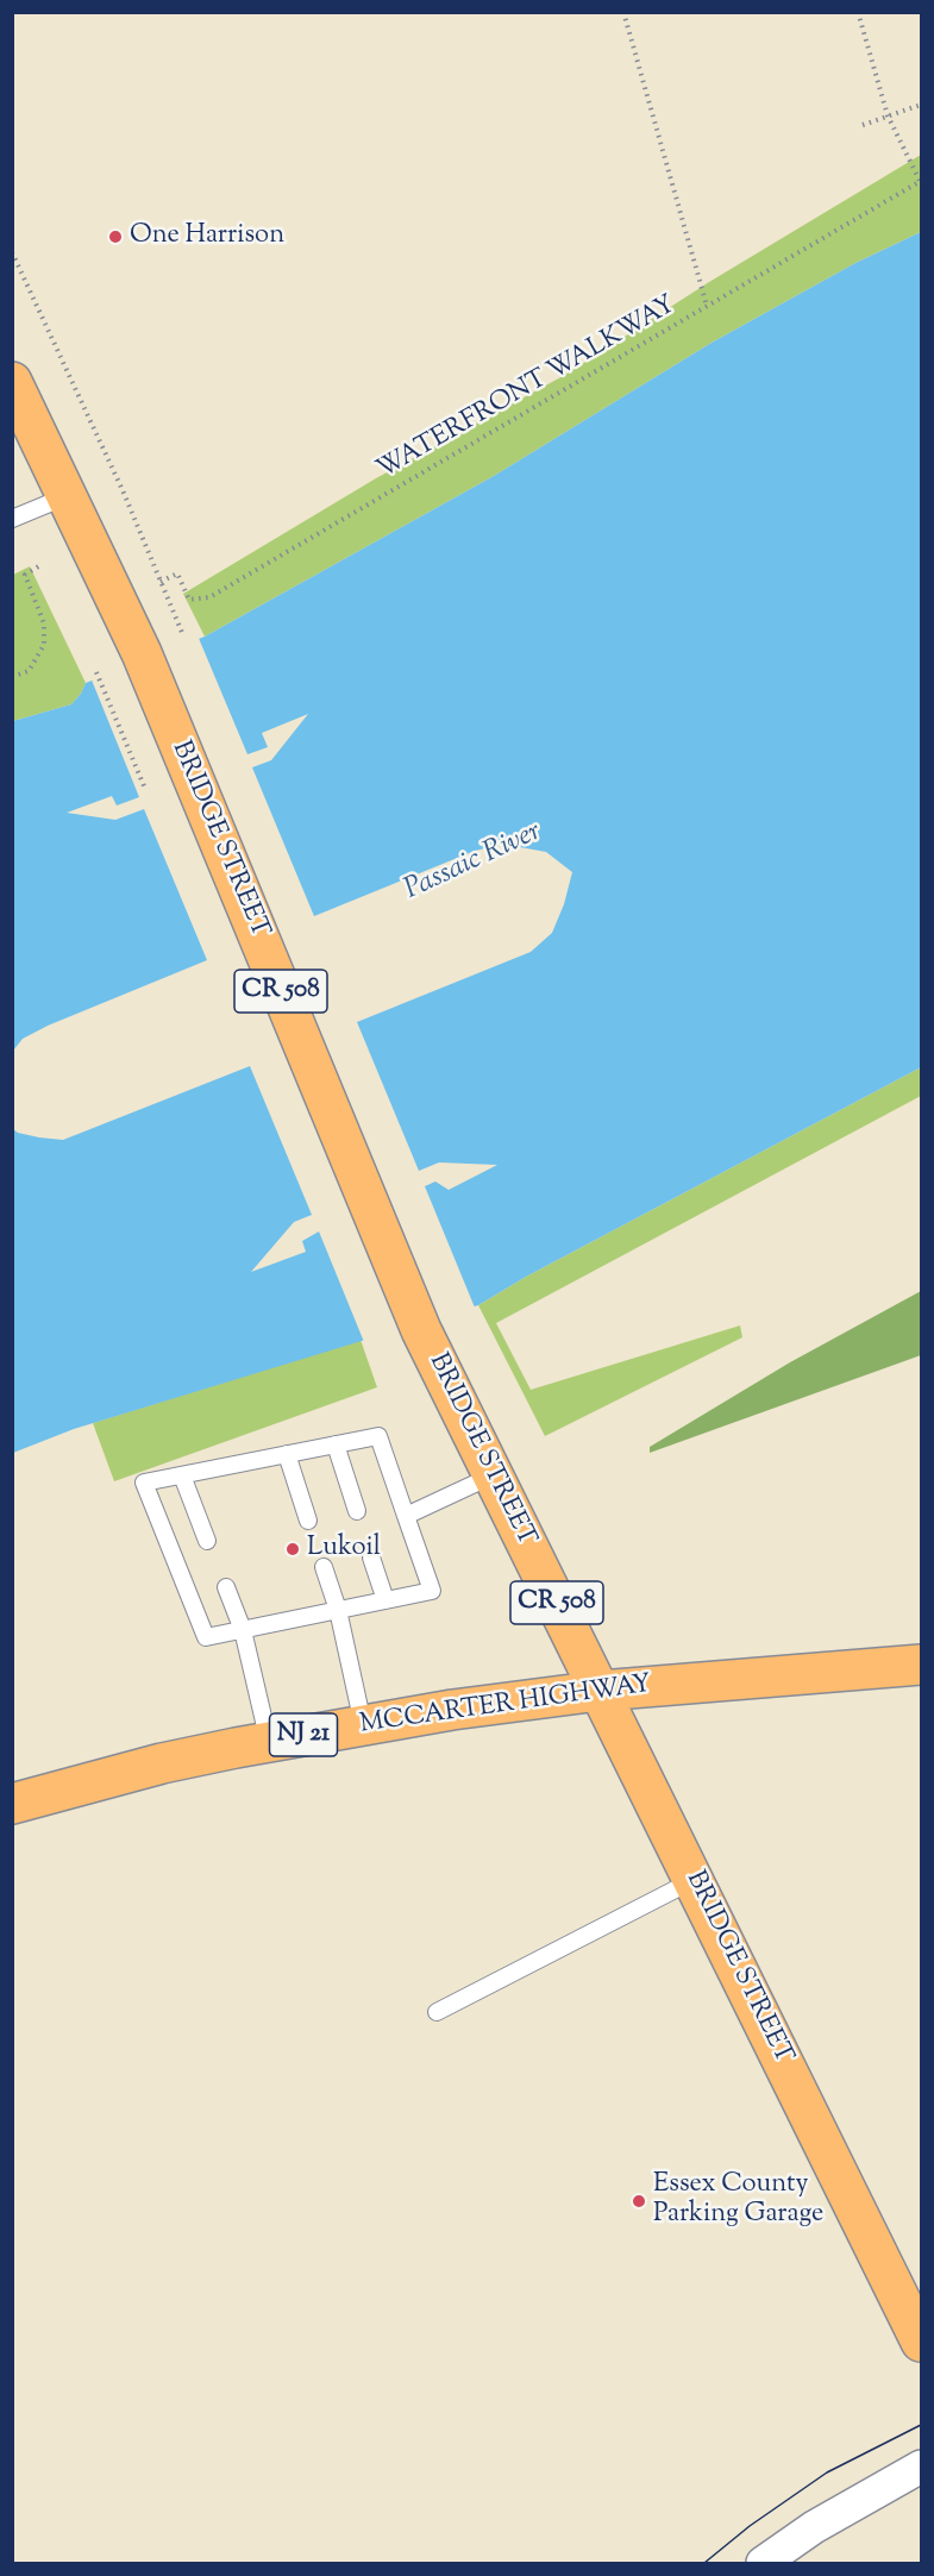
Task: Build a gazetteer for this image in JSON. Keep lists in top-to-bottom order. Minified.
{"streets":{"main road":["BRIDGE STREET","CR 508","MCCARTER HIGHWAY","NJ 21"],"path":["WATERFRONT WALKWAY"]},"crossings":[["BRIDGE STREET","CR 508"],["BRIDGE STREET","MCCARTER HIGHWAY"]],"water":["Passaic River"],"places":["One Harrison","Lukoil","Essex County Parking Garage"]}
